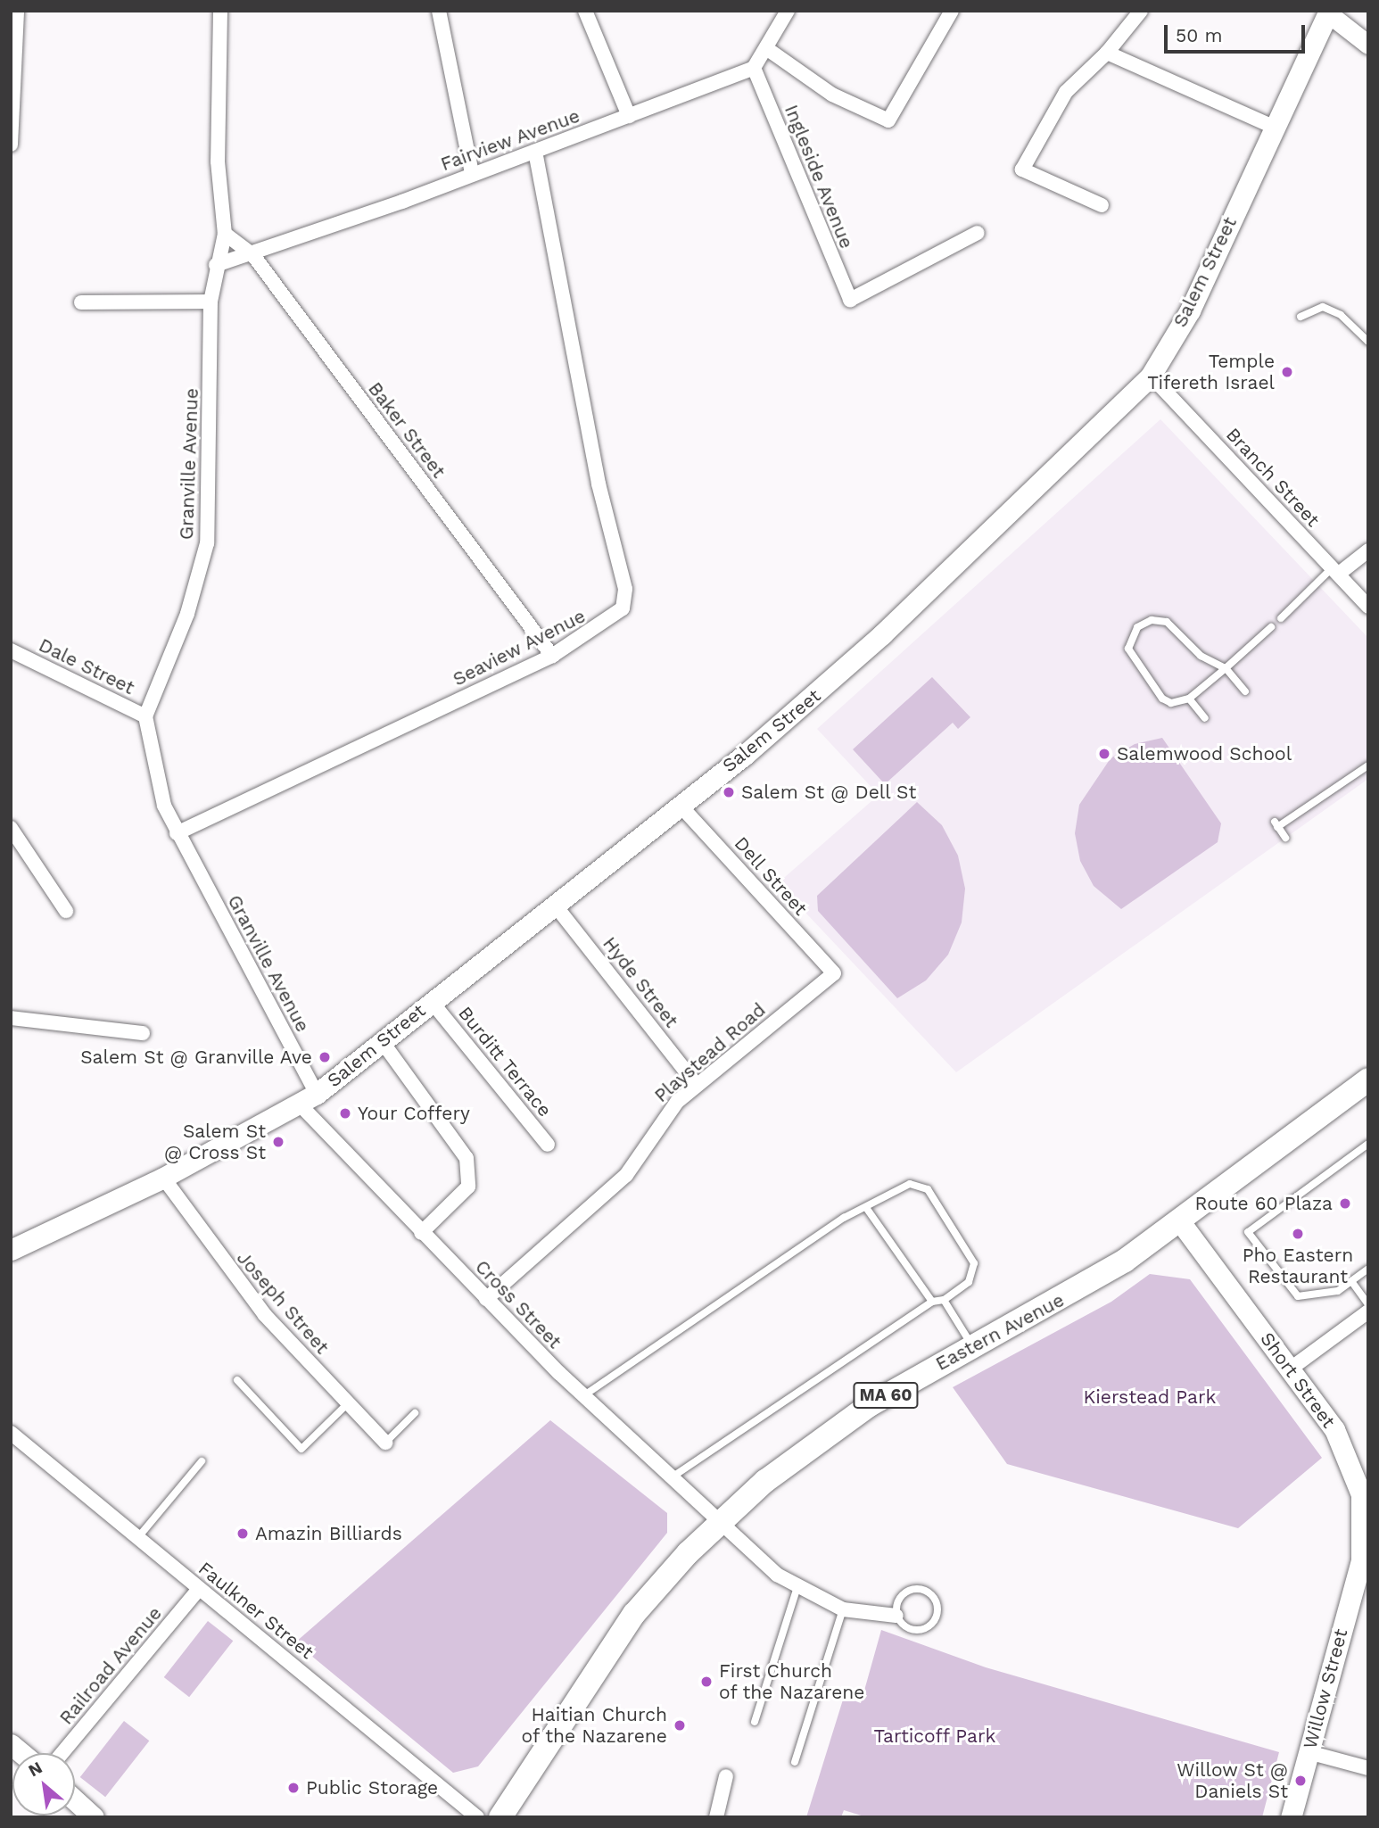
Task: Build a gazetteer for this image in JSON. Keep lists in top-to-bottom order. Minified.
{"streets":{"main road":["Salem Street","Eastern Avenue","Short Street","MA 60","Willow Street"],"street":["Fairview Avenue","Ingleside Avenue","Baker Street","Granville Avenue","Branch Street","Seaview Avenue","Dale Street","Dell Street","Hyde Street","Playstead Road","Burditt Terrace","Joseph Street","Cross Street","Faulkner Street","Railroad Avenue"]},"crossings":[["Fairview Avenue","Ingleside Avenue"],["Fairview Avenue","Baker Street"],["Fairview Avenue","Granville Avenue"],["Fairview Avenue","Seaview Avenue"],["Salem Street","Granville Avenue"],["Salem Street","Branch Street"],["Salem Street","Dell Street"],["Salem Street","Hyde Street"],["Salem Street","Burditt Terrace"],["Salem Street","Joseph Street"],["Salem Street","Cross Street"],["Baker Street","Granville Avenue"],["Baker Street","Seaview Avenue"],["Granville Avenue","Seaview Avenue"],["Granville Avenue","Dale Street"],["Granville Avenue","Cross Street"],["Dell Street","Playstead Road"],["Hyde Street","Playstead Road"],["Playstead Road","Cross Street"],["Cross Street","Eastern Avenue"],["Eastern Avenue","Short Street"],["Short Street","Willow Street"],["Faulkner Street","Railroad Avenue"]],"parks":["Kierstead Park","Tarticoff Park"],"places":["Temple Tifereth Israel","Salemwood School","Salem St @ Dell St","Salem St @ Granville Ave","Your Coffery","Salem St @ Cross St","Route 60 Plaza","Pho Eastern Restaurant","Amazin Billiards","First Church of the Nazarene","Haitian Church of the Nazarene","Willow St @ Daniels St","Public Storage"],"scale_bar":"50 m","north":"top left"}
